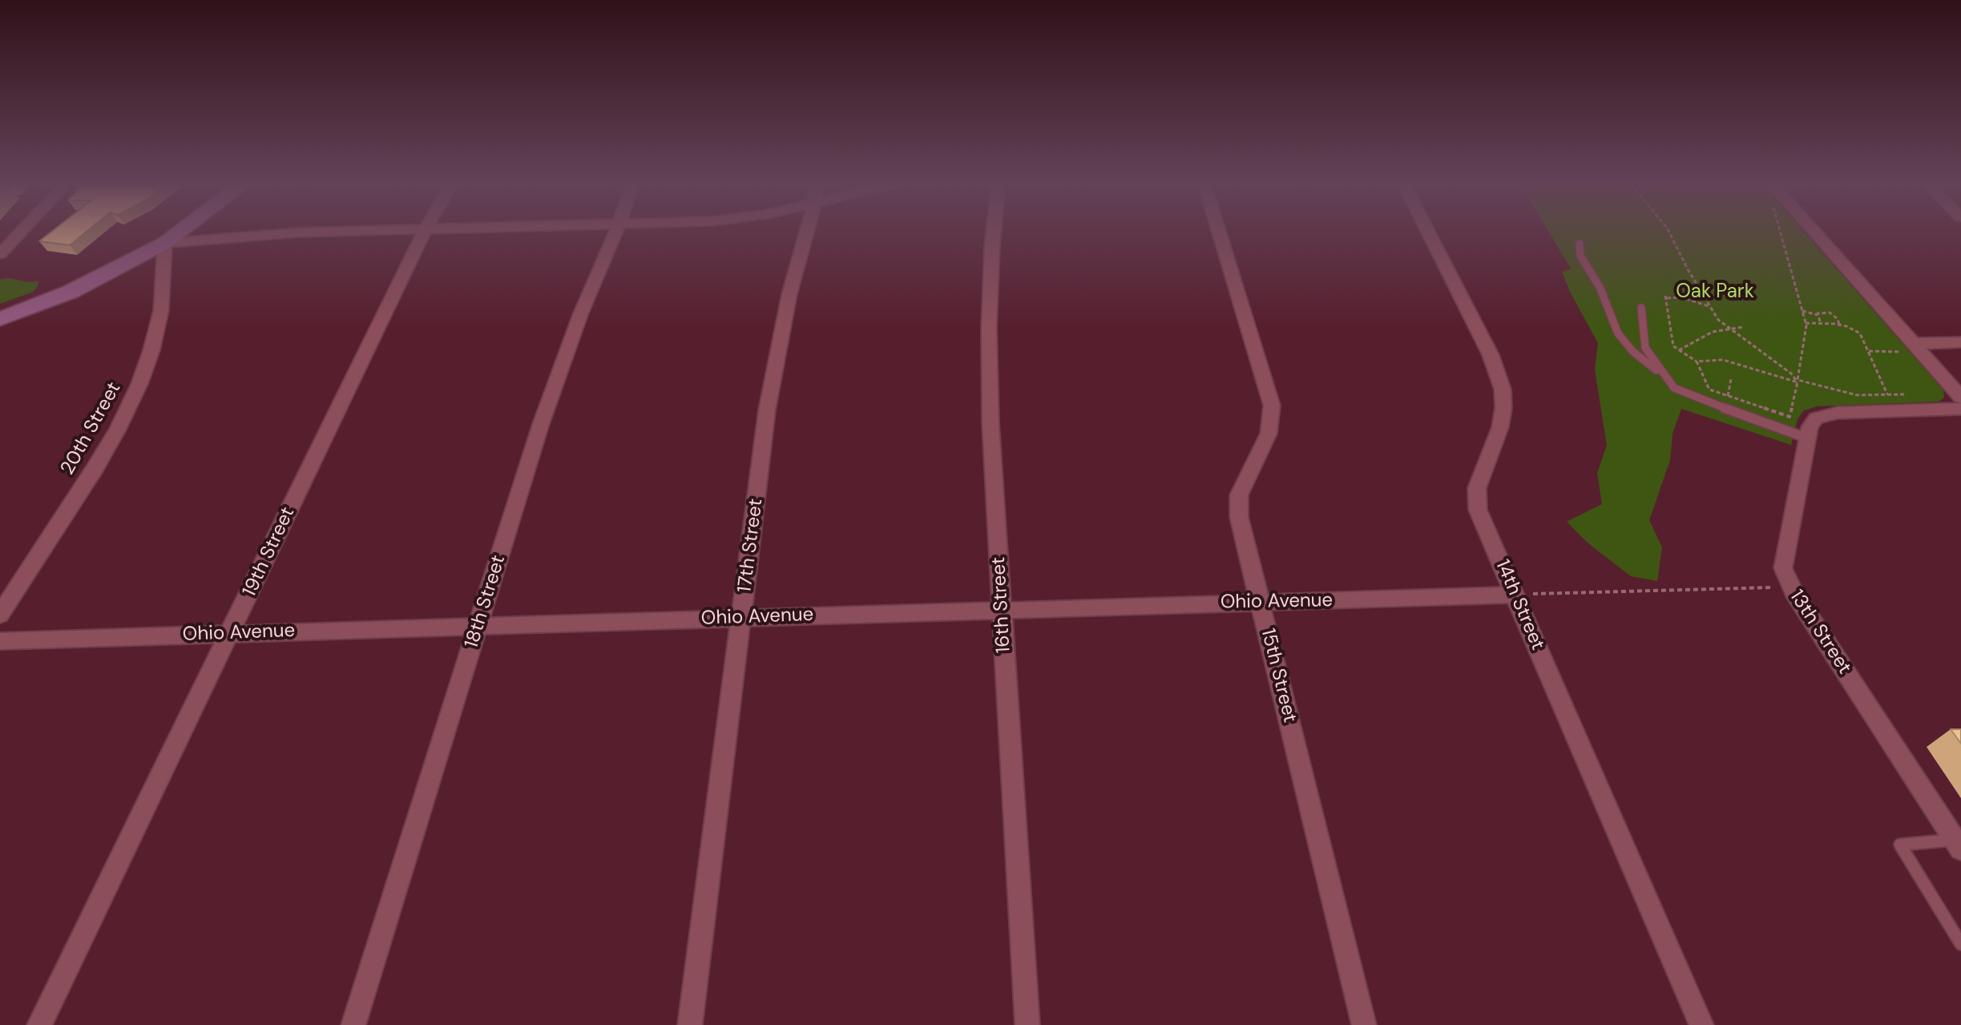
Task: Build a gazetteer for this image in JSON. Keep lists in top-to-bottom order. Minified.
{"streets":{"street":["20th Street","17th Street","19th Street","18th Street","Ohio Avenue","16th Street","14th Street","13th Street","15th Street"]},"crossings":[["17th Street","Ohio Avenue"],["19th Street","Ohio Avenue"],["18th Street","Ohio Avenue"],["Ohio Avenue","16th Street"],["Ohio Avenue","14th Street"],["Ohio Avenue","15th Street"]],"parks":["Oak Park"]}
